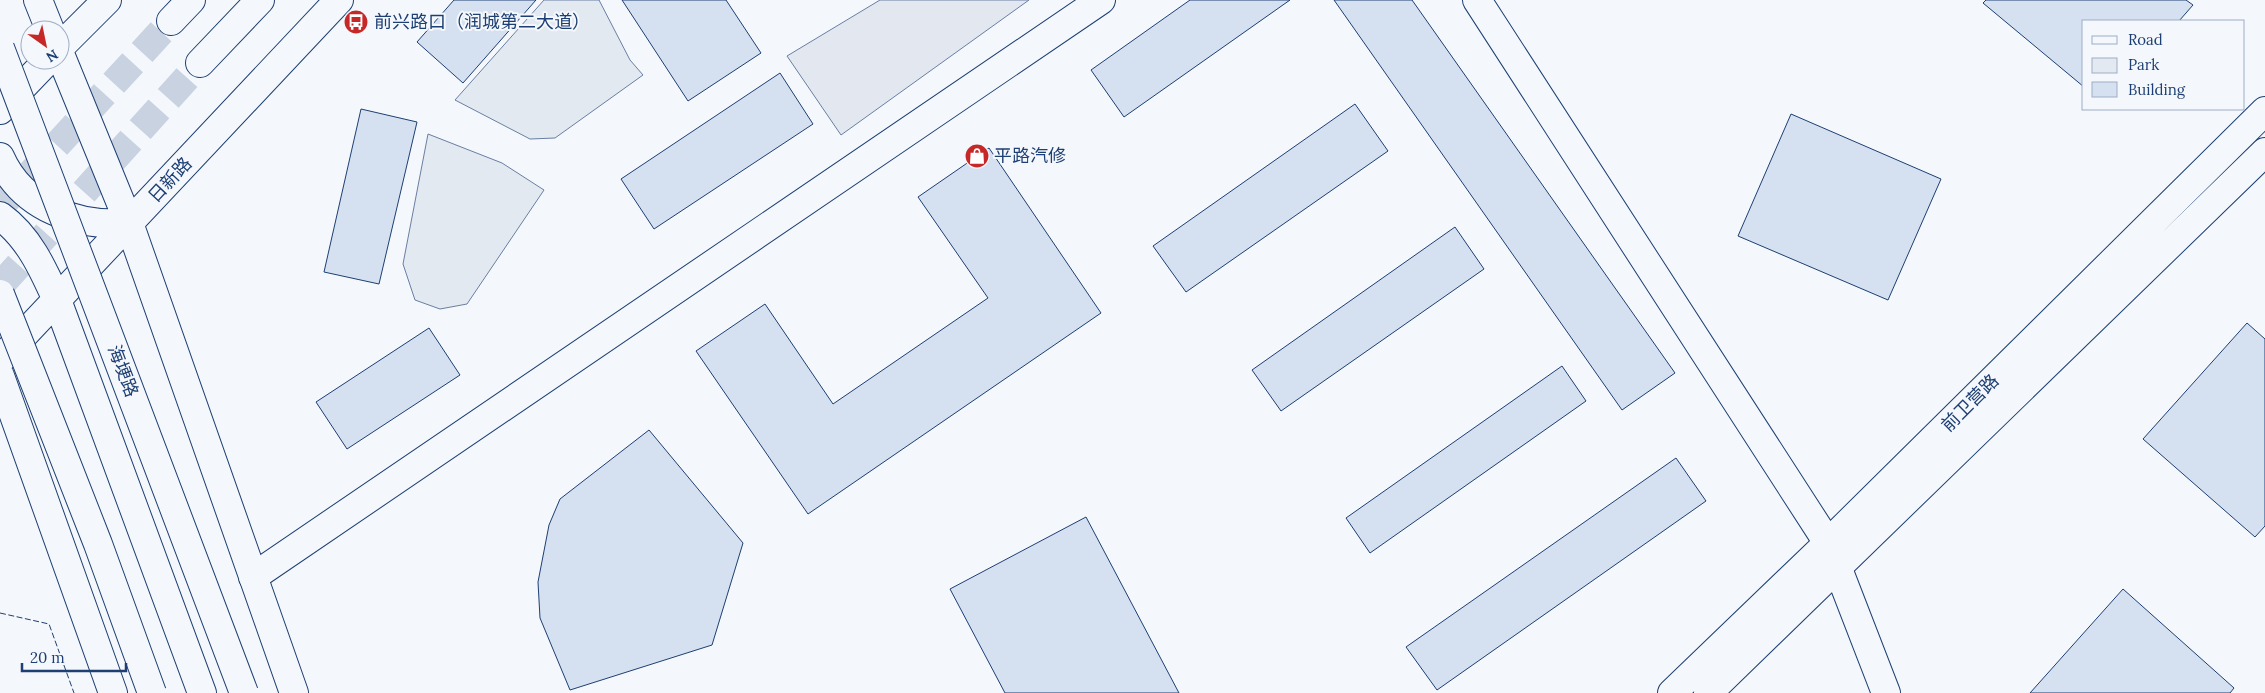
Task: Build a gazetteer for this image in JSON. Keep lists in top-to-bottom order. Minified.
{"streets":{"main road":["日新路","海埂路","前卫营路"]},"places":{"bus stop":["前兴路口（润城第二大道）"],"shop":["平路汽修"]},"legend":["Road","Park","Building"],"scale_bar":"20 m","north":"bottom right"}
